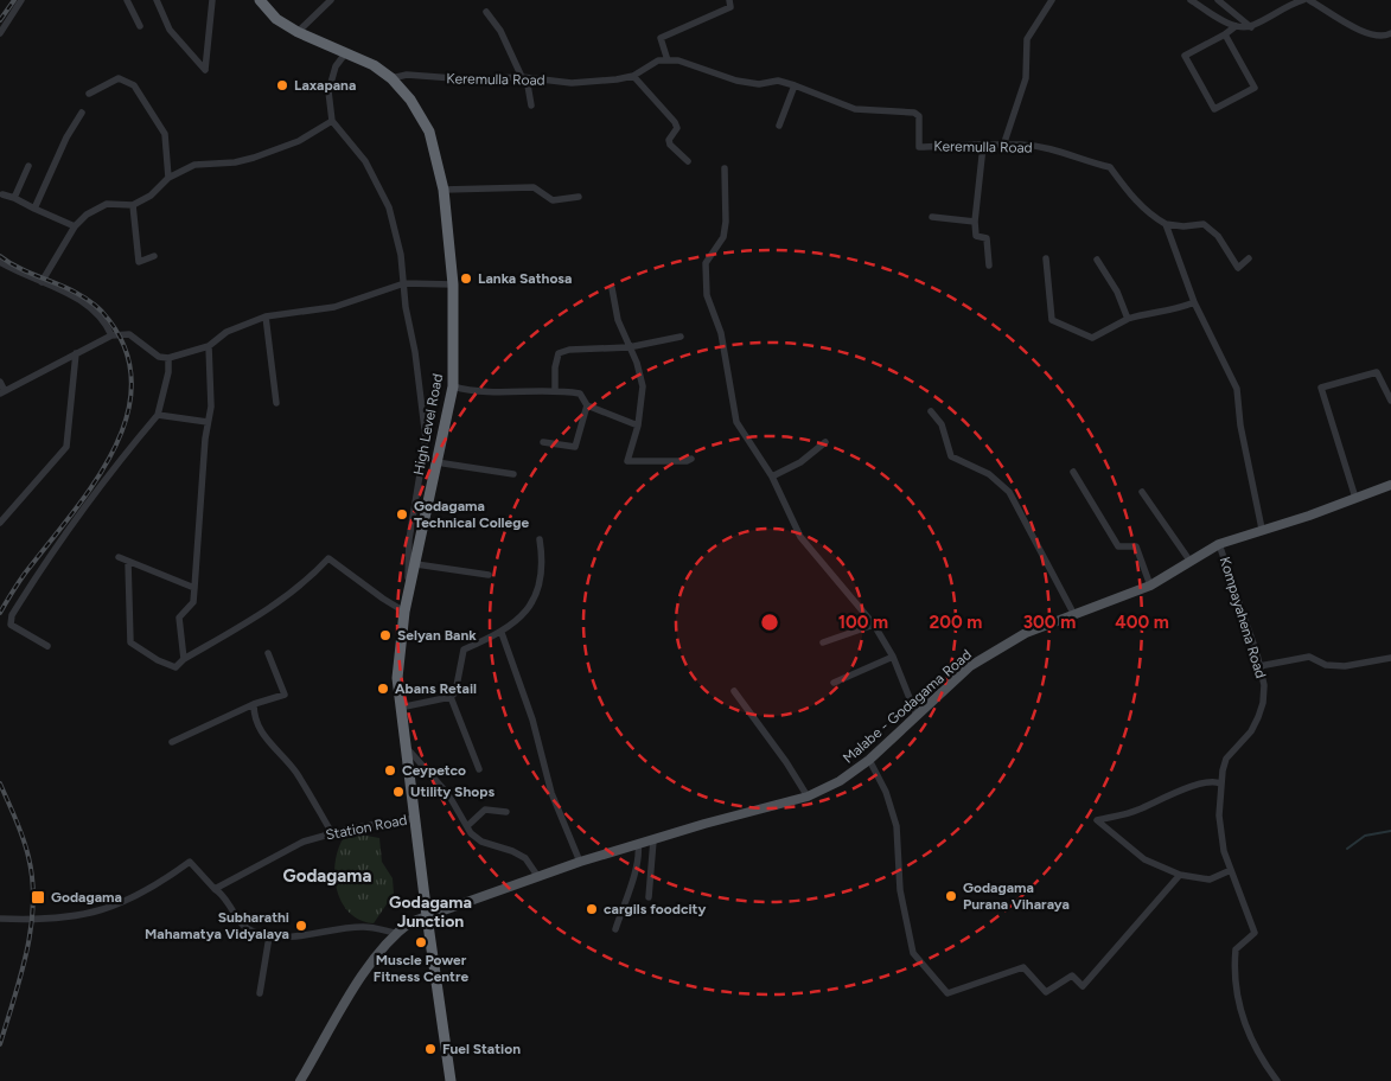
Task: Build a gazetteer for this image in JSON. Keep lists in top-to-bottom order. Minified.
{"streets":{"highway":["High Level Road"],"main road":["Malabe - Godagama Road"],"street":["Keremulla Road","Kompayahena Road","Station Road"]},"crossings":[["Keremulla Road","High Level Road"],["High Level Road","Malabe - Godagama Road"],["High Level Road","Station Road"],["Kompayahena Road","Malabe - Godagama Road"]],"districts":["Godagama","Godagama Junction"],"places":{"other":["Laxapana","Lanka Sathosa","Godagama Technical College","Selyan Bank","Abans Retail","Ceypetco","Utility Shops","Godagama Purana Viharaya","cargils foodcity","Subharathi Mahamatya Vidyalaya","Muscle Power Fitness Centre","Fuel Station"],"transit":["Godagama"]},"rings":["100 m","200 m","300 m","400 m"]}
